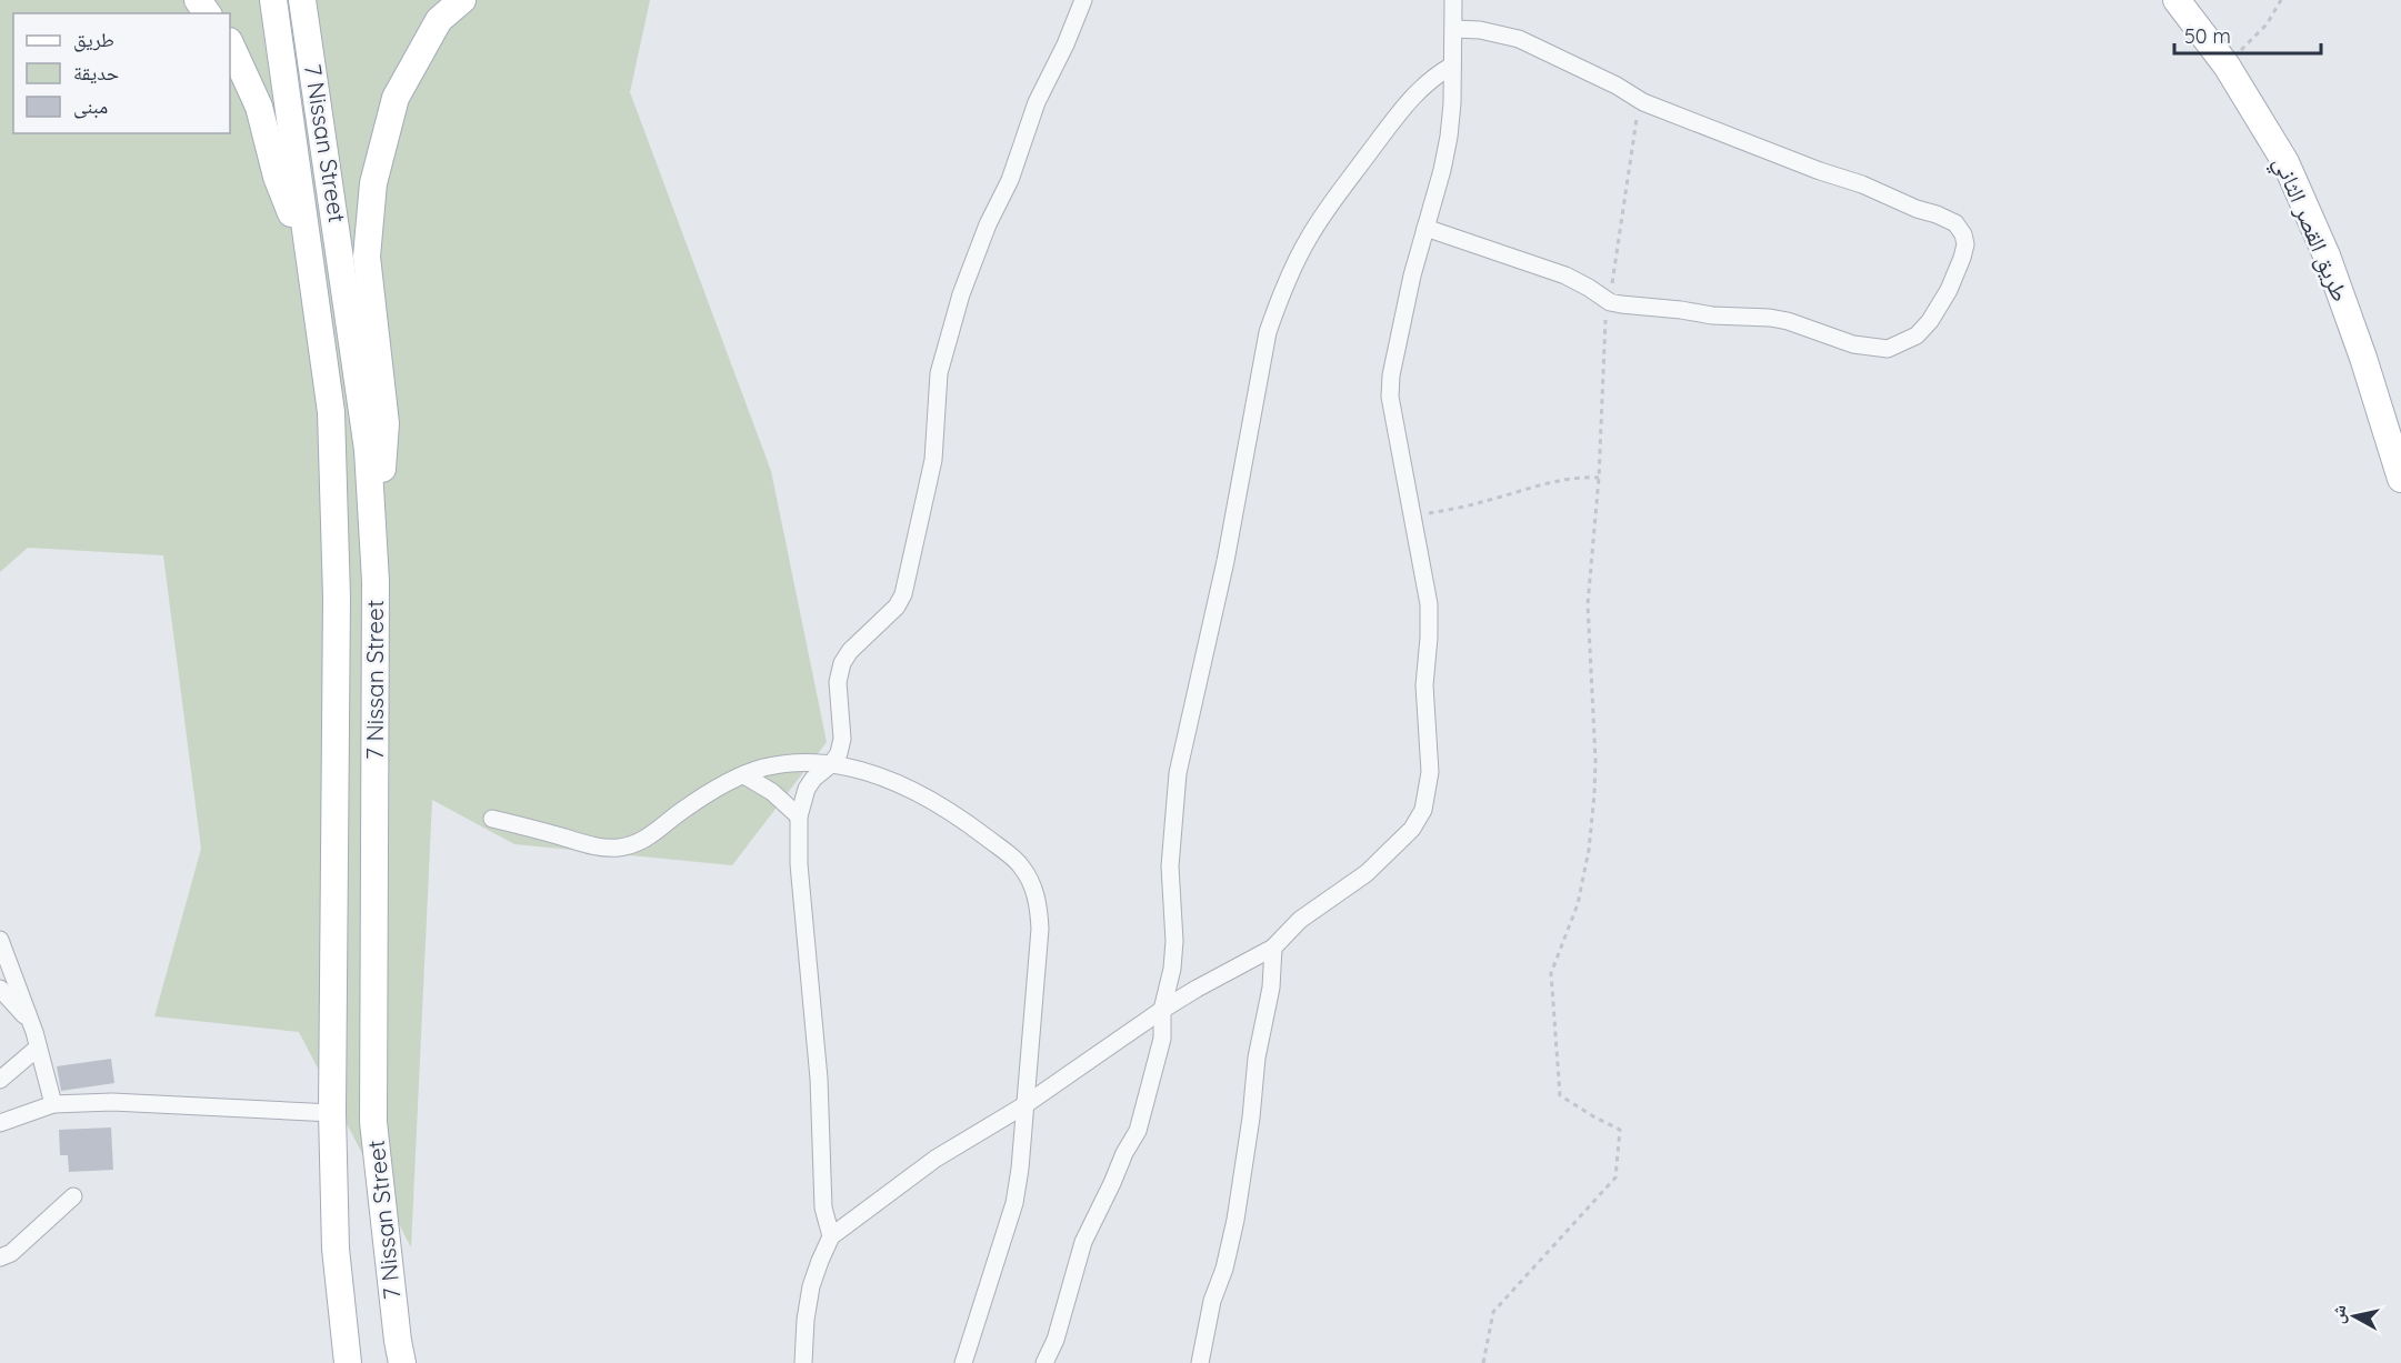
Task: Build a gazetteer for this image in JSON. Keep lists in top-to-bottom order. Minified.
{"streets":{"main road":["7 Nissan Street","طريق القصر الثاني"]},"legend":["طريق","حديقة","مبنى"],"scale_bar":"50 m","north":"left"}
